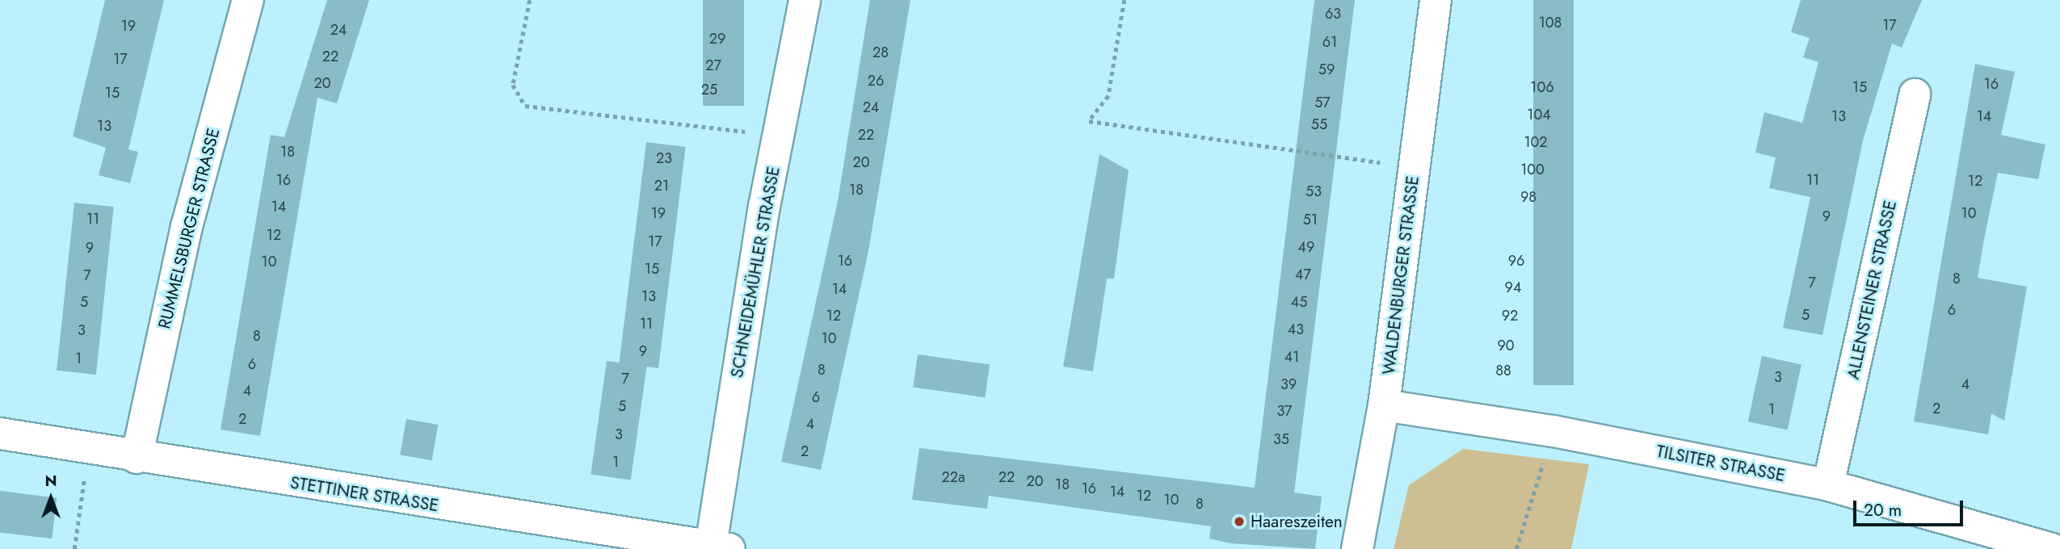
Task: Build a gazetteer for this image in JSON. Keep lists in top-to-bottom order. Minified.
{"streets":{"street":["RUMMELSBURGER STRASSE","SCHNEIDEMÜHLER STRASSE","WALDENBURGER STRASSE","ALLENSTEINER STRASSE","TILSITER STRASSE","STETTINER STRASSE"]},"crossings":[["RUMMELSBURGER STRASSE","STETTINER STRASSE"],["SCHNEIDEMÜHLER STRASSE","STETTINER STRASSE"],["WALDENBURGER STRASSE","TILSITER STRASSE"],["ALLENSTEINER STRASSE","TILSITER STRASSE"]],"places":["Haareszeiten"],"house_numbers":["63","108","17","19","24","29","61","28","22","17","27","59","26","20","16","106","15","25","15","57","24","104","13","14","55","13","22","102","18","23","20","100","16","11","12","21","18","53","98","14","19","10","9","11","51","12","17","49","9","16","96","10","15","47","7","8","7","94","14","13","5","45","6","5","12","92","11","43","3","8","10","90","9","41","1","6","8","88","3","7","39","4","4","6","5","2","1","37","2","4","3","35","2","1","22a","22","20","18","16","14","12","10","8"],"scale_bar":"20 m","north":"top"}
